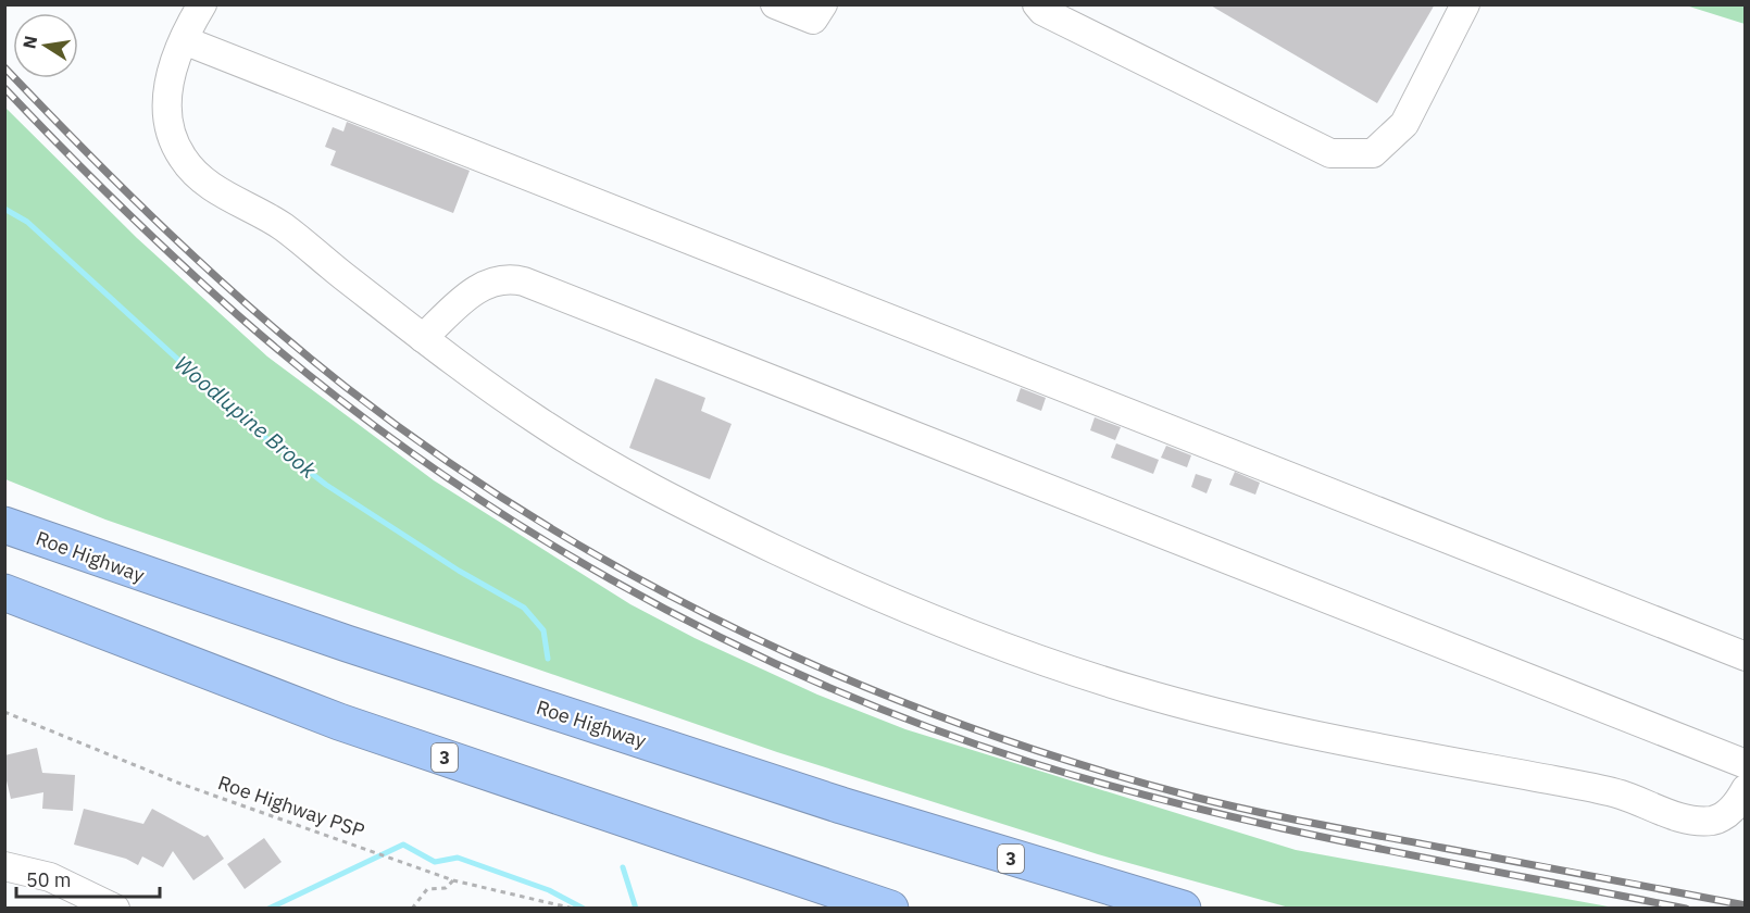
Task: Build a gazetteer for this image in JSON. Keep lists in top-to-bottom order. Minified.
{"streets":{"highway":["Roe Highway","3"],"path":["Roe Highway PSP"]},"water":["Woodlupine Brook"],"scale_bar":"50 m","north":"left"}
